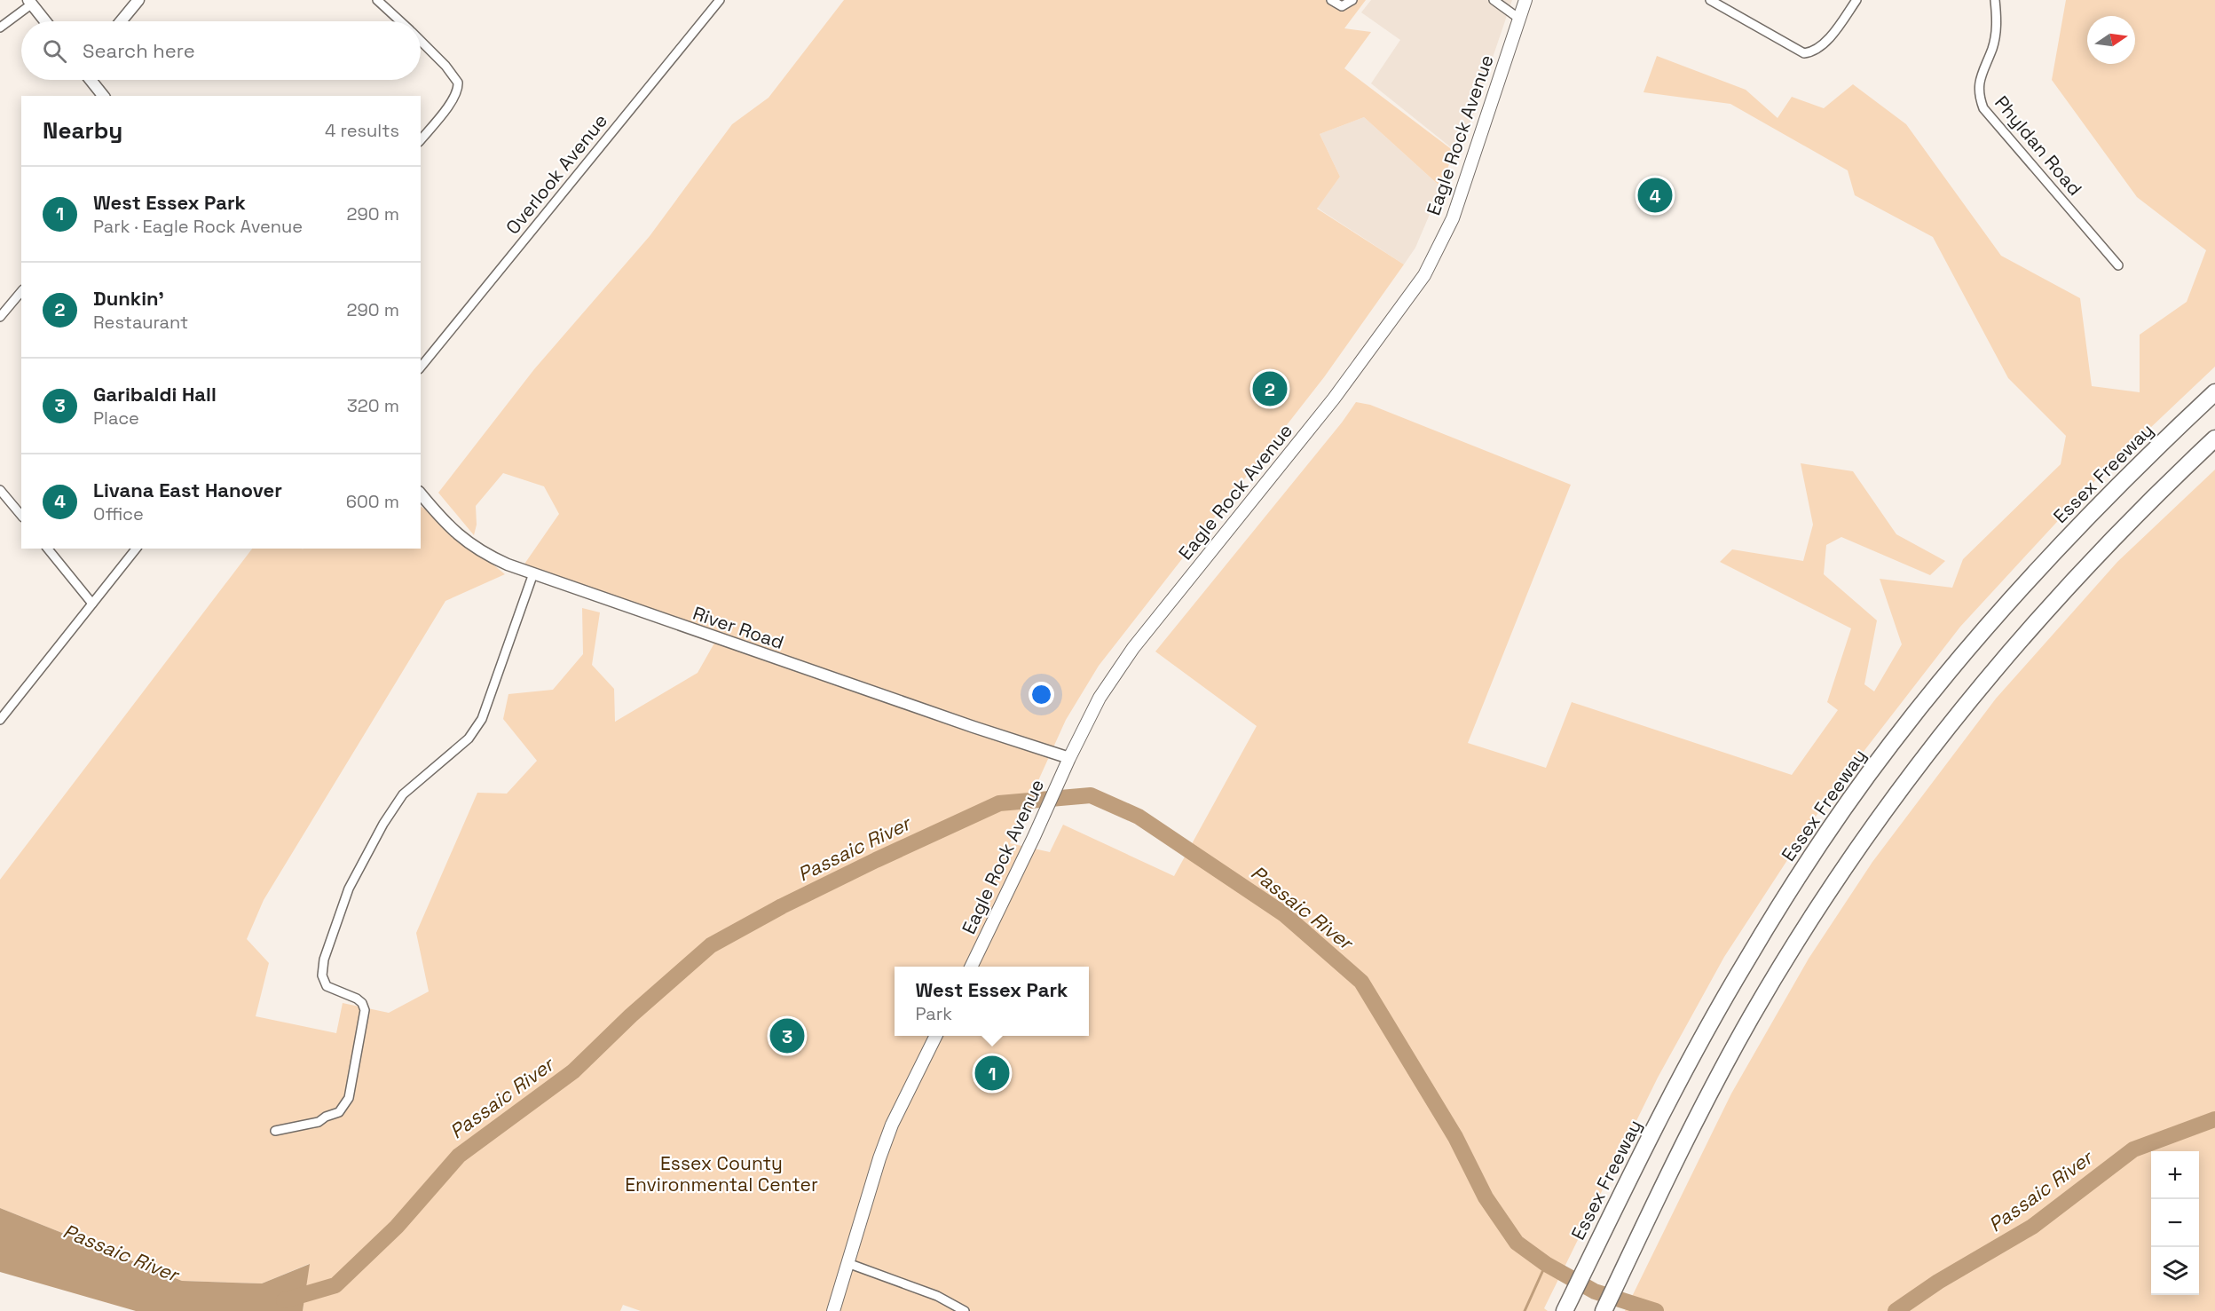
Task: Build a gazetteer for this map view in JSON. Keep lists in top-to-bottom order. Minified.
{"streets":{"highway":["Essex Freeway"],"main road":["Eagle Rock Avenue"],"street":["Phyldan Road","Overlook Avenue","River Road"]},"crossings":[["Eagle Rock Avenue","River Road"]],"water":["Passaic River"],"parks":["Essex County Environmental Center"],"north":"right","page":{"search":"Search here","heading":["Nearby","4 results"],"list":[{"mark":"1","name":"West Essex Park","note":"Park · Eagle Rock Avenue","value":"290 m"},{"mark":"2","name":"Dunkin'","note":"Restaurant","value":"290 m"},{"mark":"3","name":"Garibaldi Hall","note":"Place","value":"320 m"},{"mark":"4","name":"Livana East Hanover","note":"Office","value":"600 m"}],"pins":["4","2","3","1"],"popup":["West Essex Park","Park"],"map_buttons":["+","−"]}}
